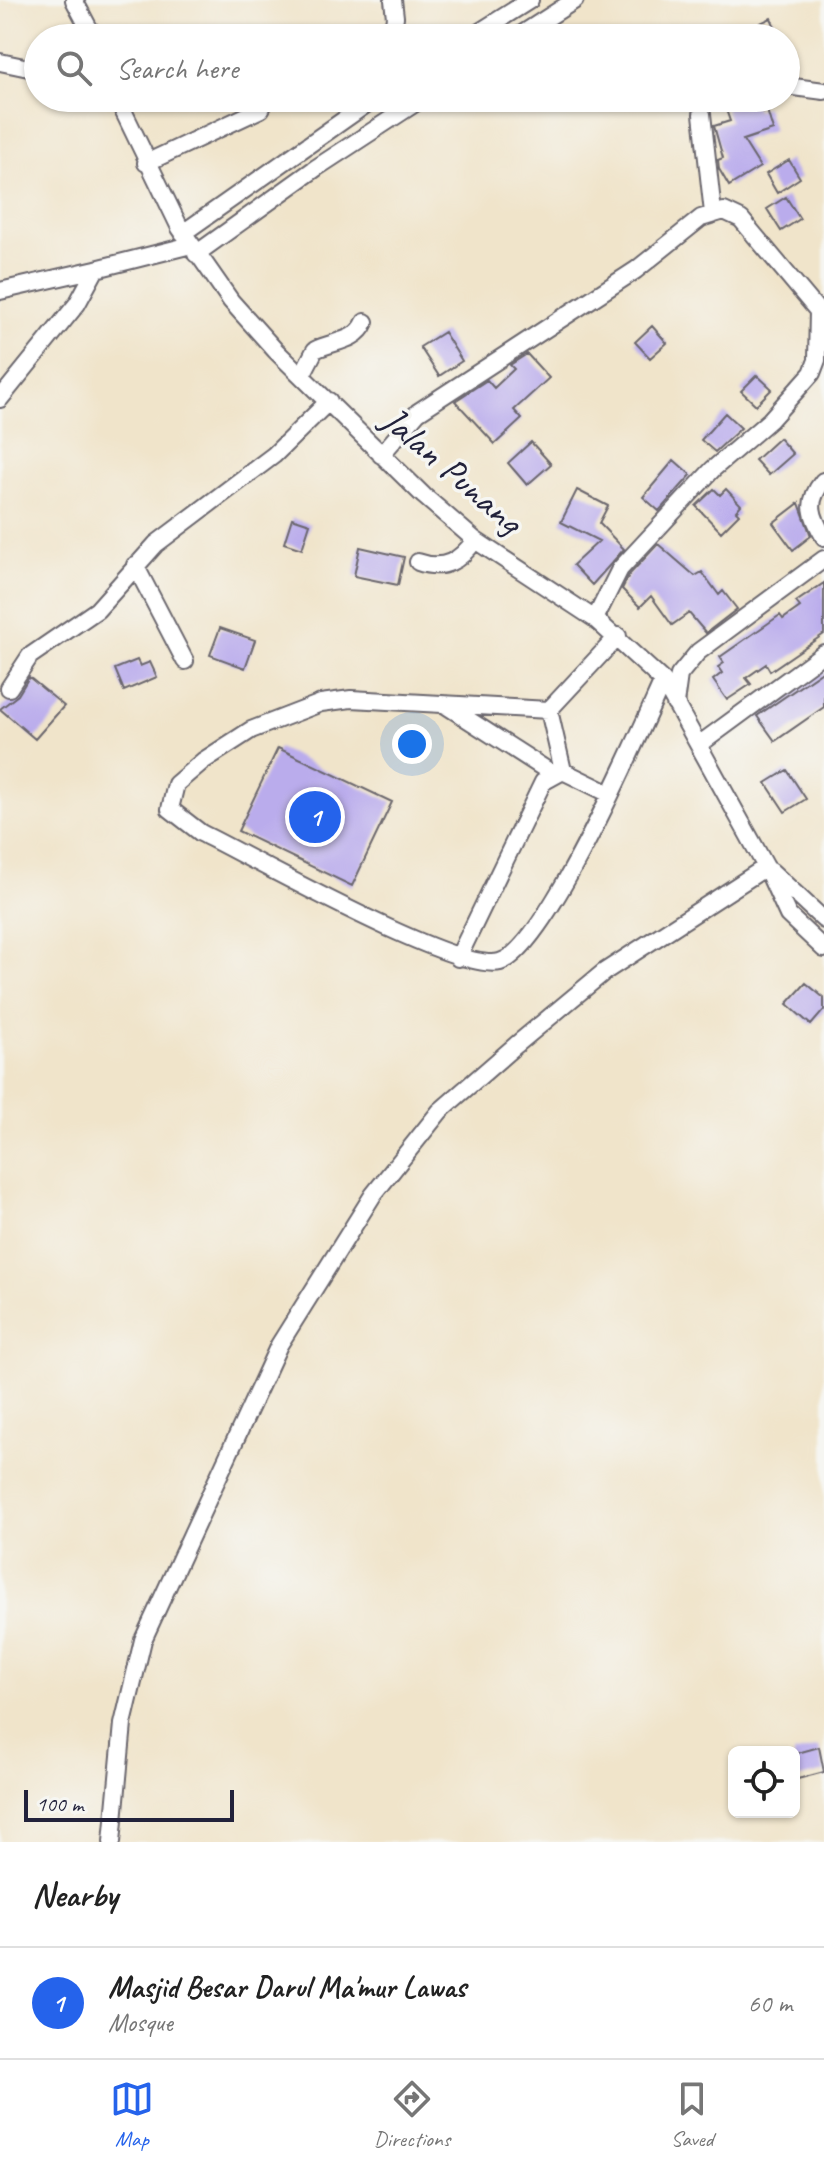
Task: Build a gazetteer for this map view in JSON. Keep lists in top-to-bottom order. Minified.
{"streets":{"street":["Jalan Punang"]},"scale_bar":"100 m","page":{"search":"Search here","pins":"1","scale":"100 m","heading":"Nearby","list":[{"mark":"1","name":"Masjid Besar Darul Ma'mur Lawas","note":"Mosque","value":"60 m"}],"nav":["Map","Directions","Saved"]}}
